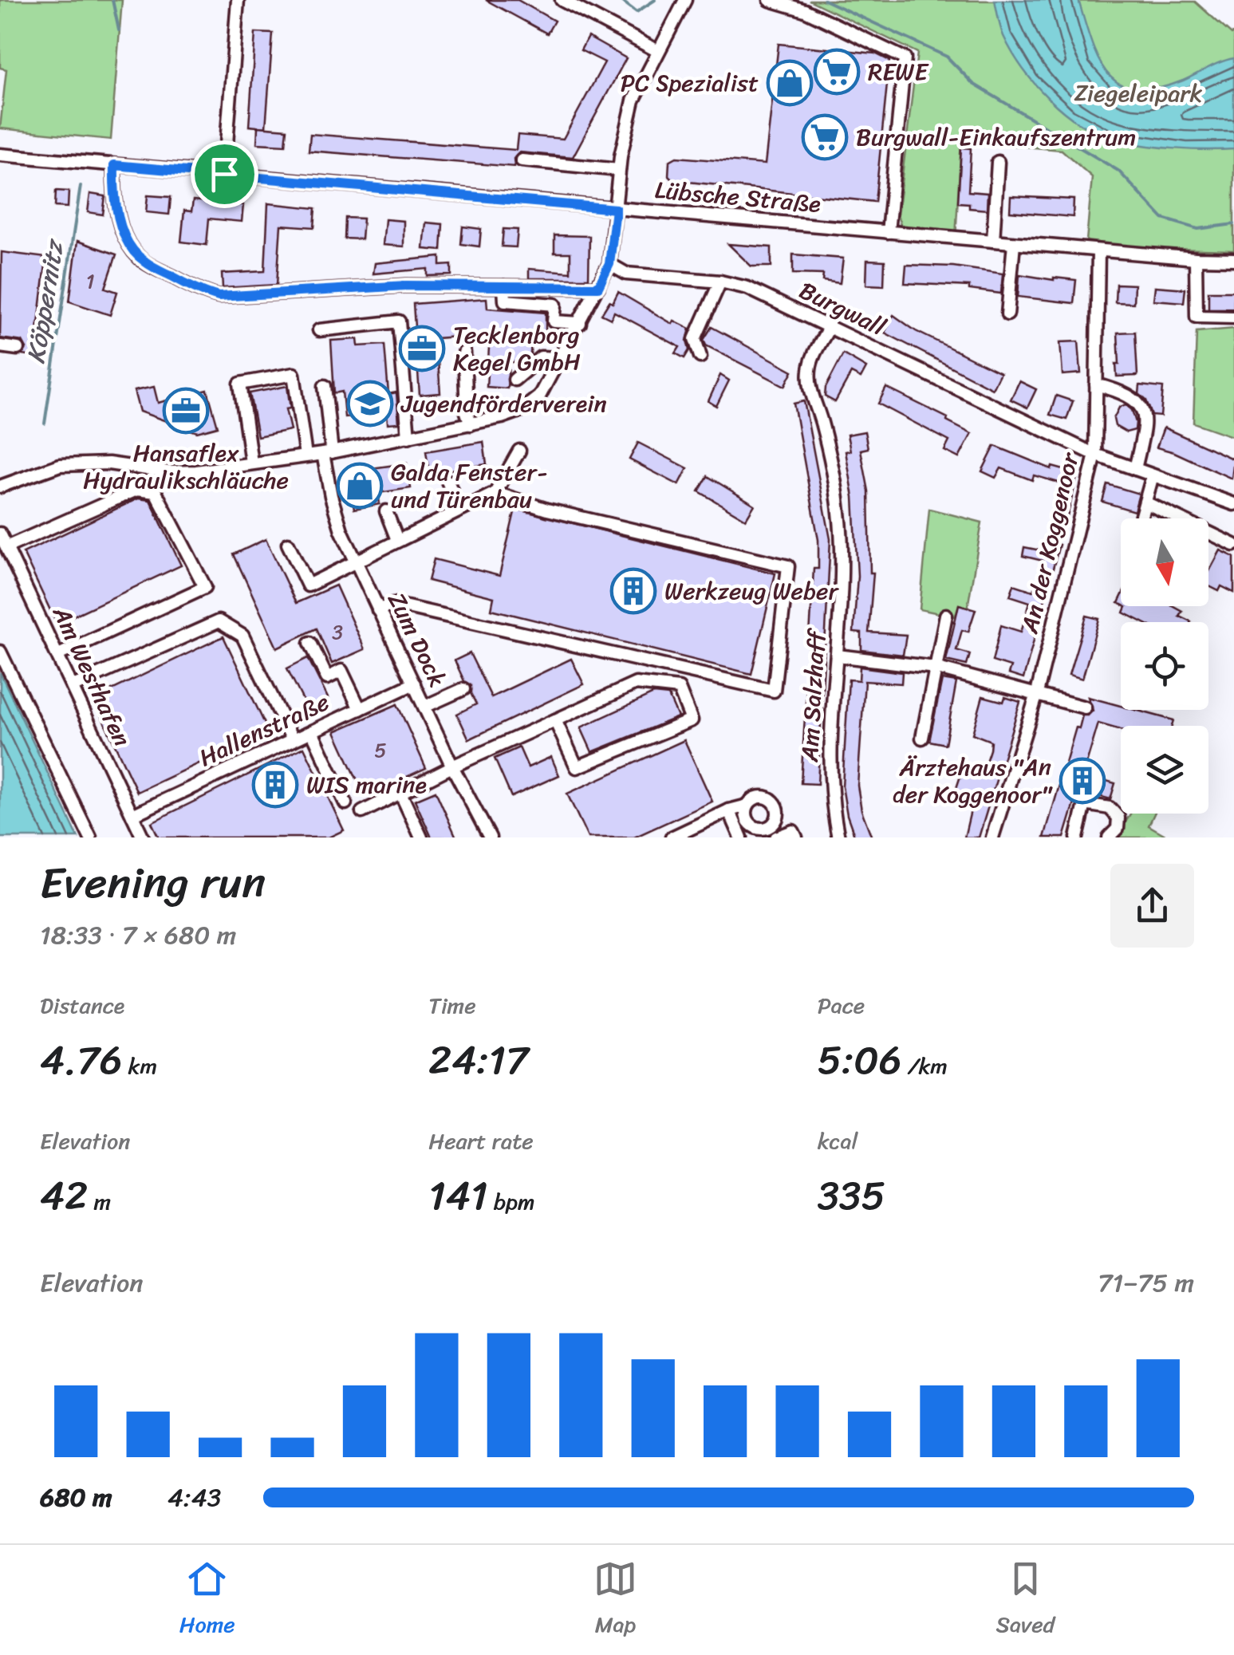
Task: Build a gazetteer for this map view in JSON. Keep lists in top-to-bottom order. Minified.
{"streets":{"street":["Lübsche Straße","Burgwall","An der Koggenoor","Zum Dock","Am Westhafen","Am Salzhaff","Hallenstraße"]},"crossings":[["Lübsche Straße","An der Koggenoor"],["Burgwall","An der Koggenoor"],["Burgwall","Am Salzhaff"],["Zum Dock","Hallenstraße"],["Am Westhafen","Hallenstraße"]],"water":["Köppernitz"],"parks":["Ziegeleipark"],"places":{"supermarket":["REWE","Burgwall-Einkaufszentrum"],"shop":["PC Spezialist","Galda Fenster- und Türenbau"],"office":["Tecklenborg Kegel GmbH","Hansaflex Hydraulikschläuche"],"school or university":["Jugendförderverein"],"building":["Werkzeug Weber","Ärztehaus \"An der Koggenoor\"","WIS marine"]},"house_numbers":["1","3","5"],"north":"bottom","page":{"heading":["Evening run","18:33 · 7 × 680 m"],"stats":[["Distance","4.76 km"],["Time","24:17"],["Pace","5:06 /km"],["Elevation","42 m"],["Heart rate","141 bpm"],["kcal","335"]],"chart":["Elevation","71–75 m"],"list":[{"name":"680 m","note":"4:43"}],"tabs":["Home","Map","Saved"]}}
